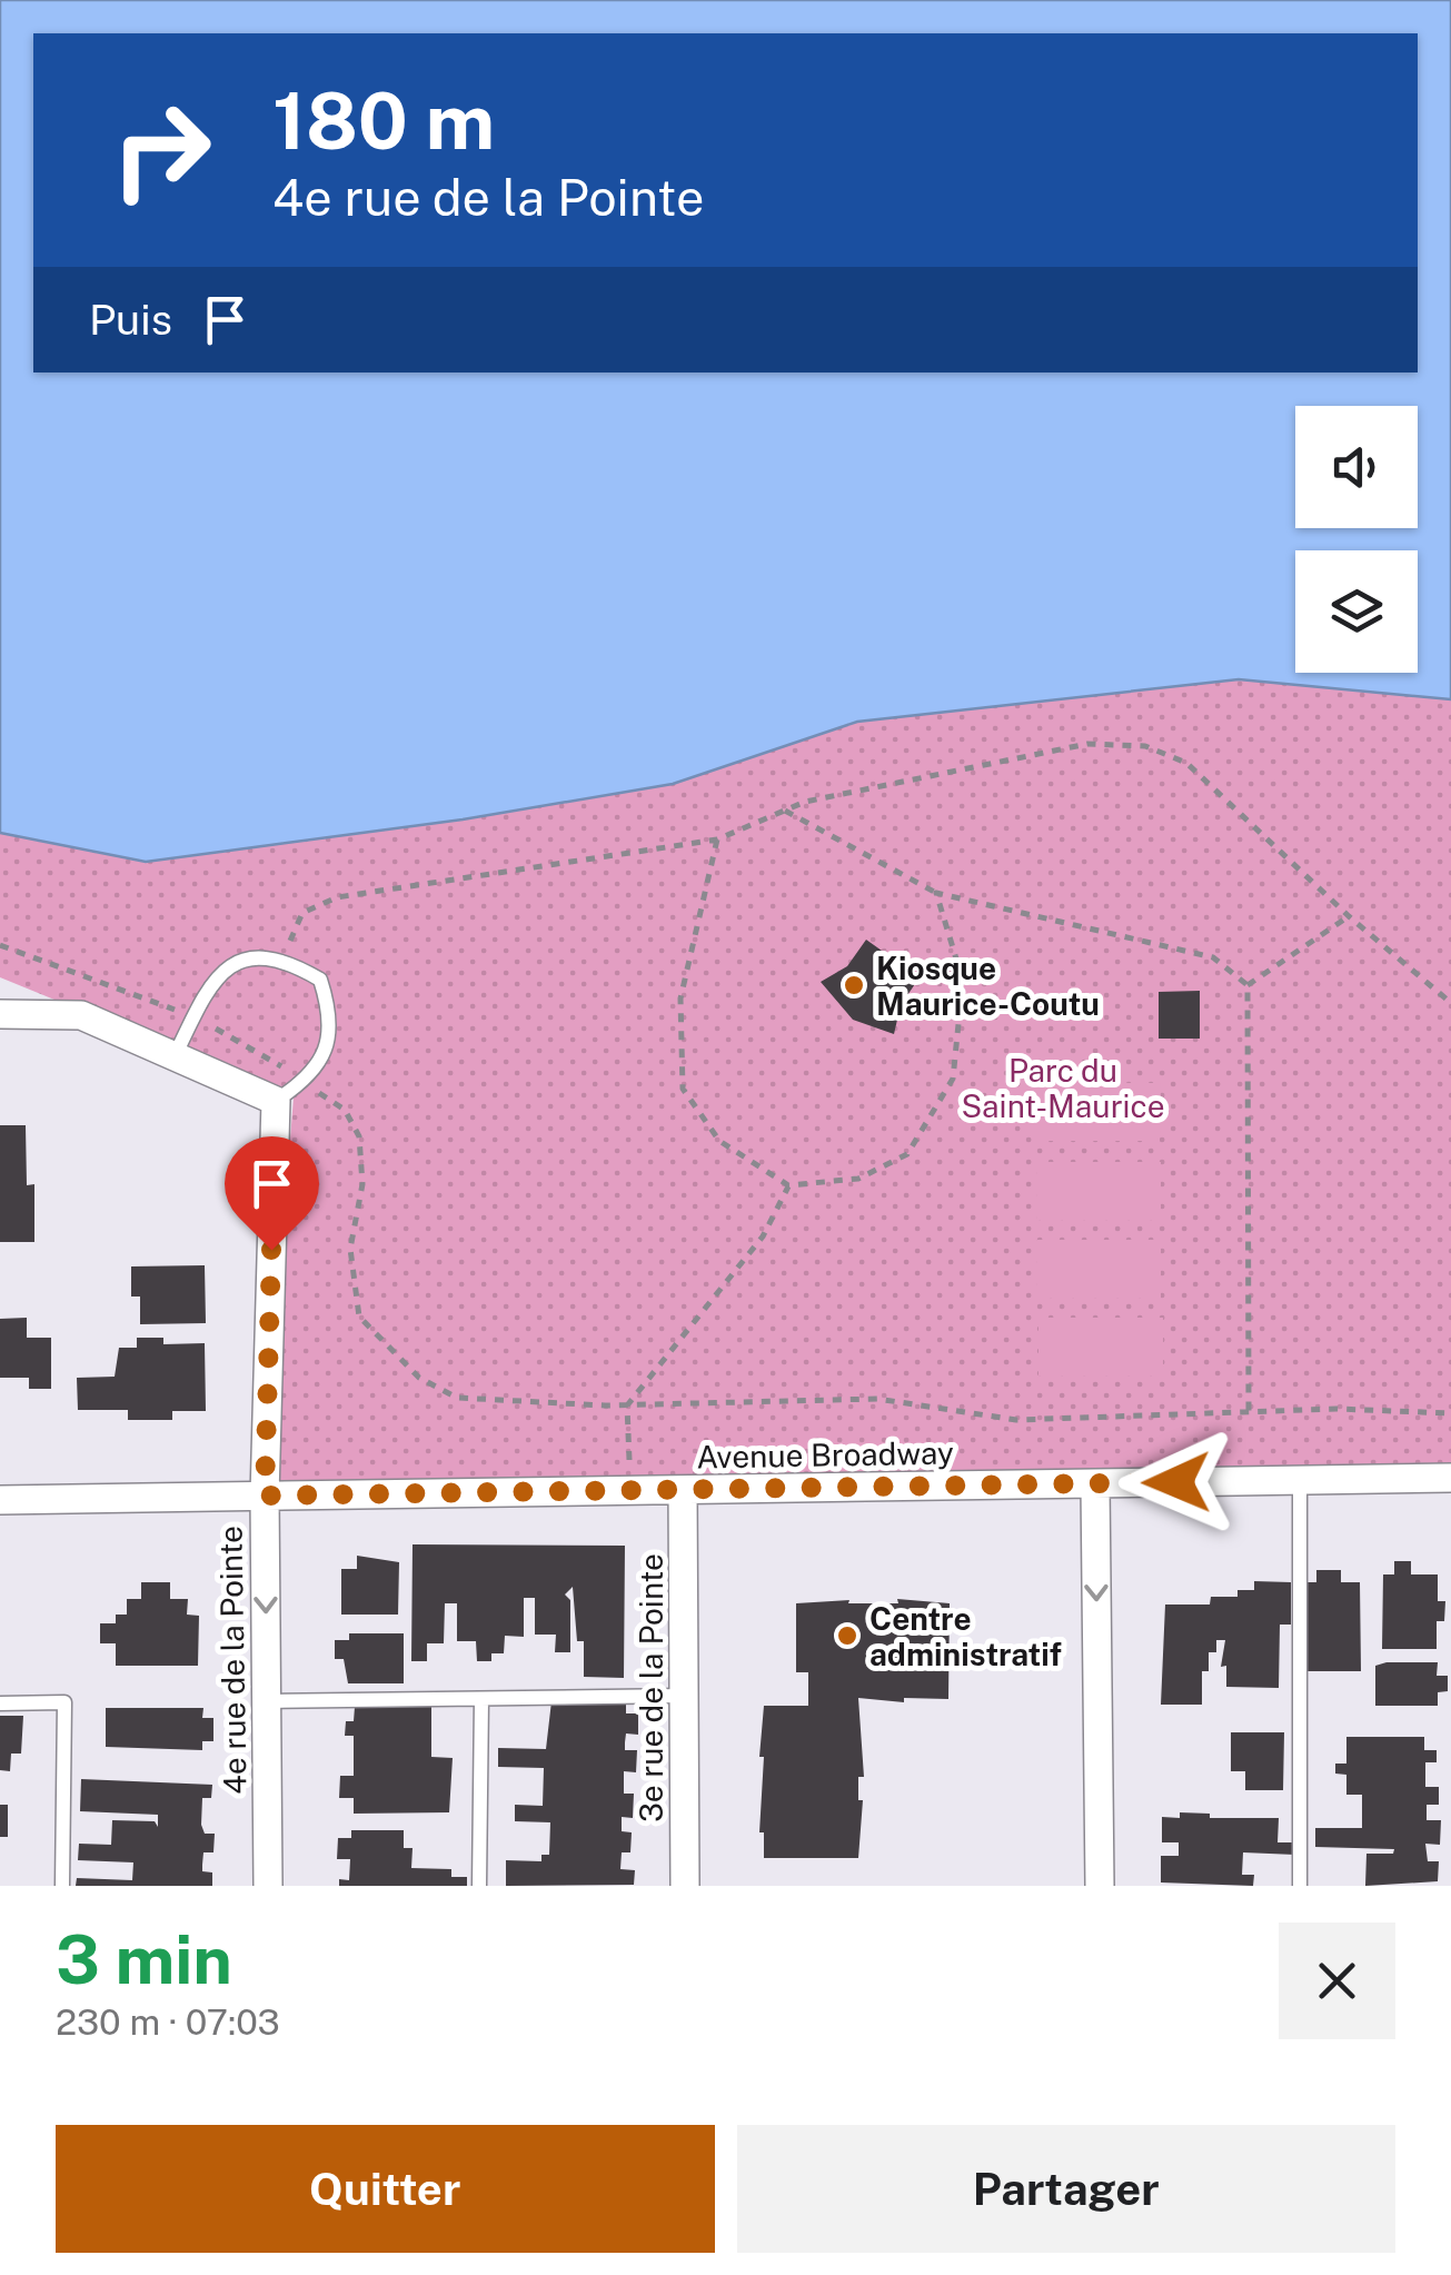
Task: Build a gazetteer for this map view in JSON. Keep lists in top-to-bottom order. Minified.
{"streets":{"street":["Avenue Broadway","4e rue de la Pointe","3e rue de la Pointe"]},"crossings":[["Avenue Broadway","4e rue de la Pointe"],["Avenue Broadway","3e rue de la Pointe"]],"parks":["Parc du Saint-Maurice"],"places":["Kiosque Maurice-Coutu","Centre administratif"],"page":{"turn":["180 m","4e rue de la Pointe"],"then":"Puis","heading":["3 min","230 m · 07:03"],"buttons":["Quitter","Partager"]}}
